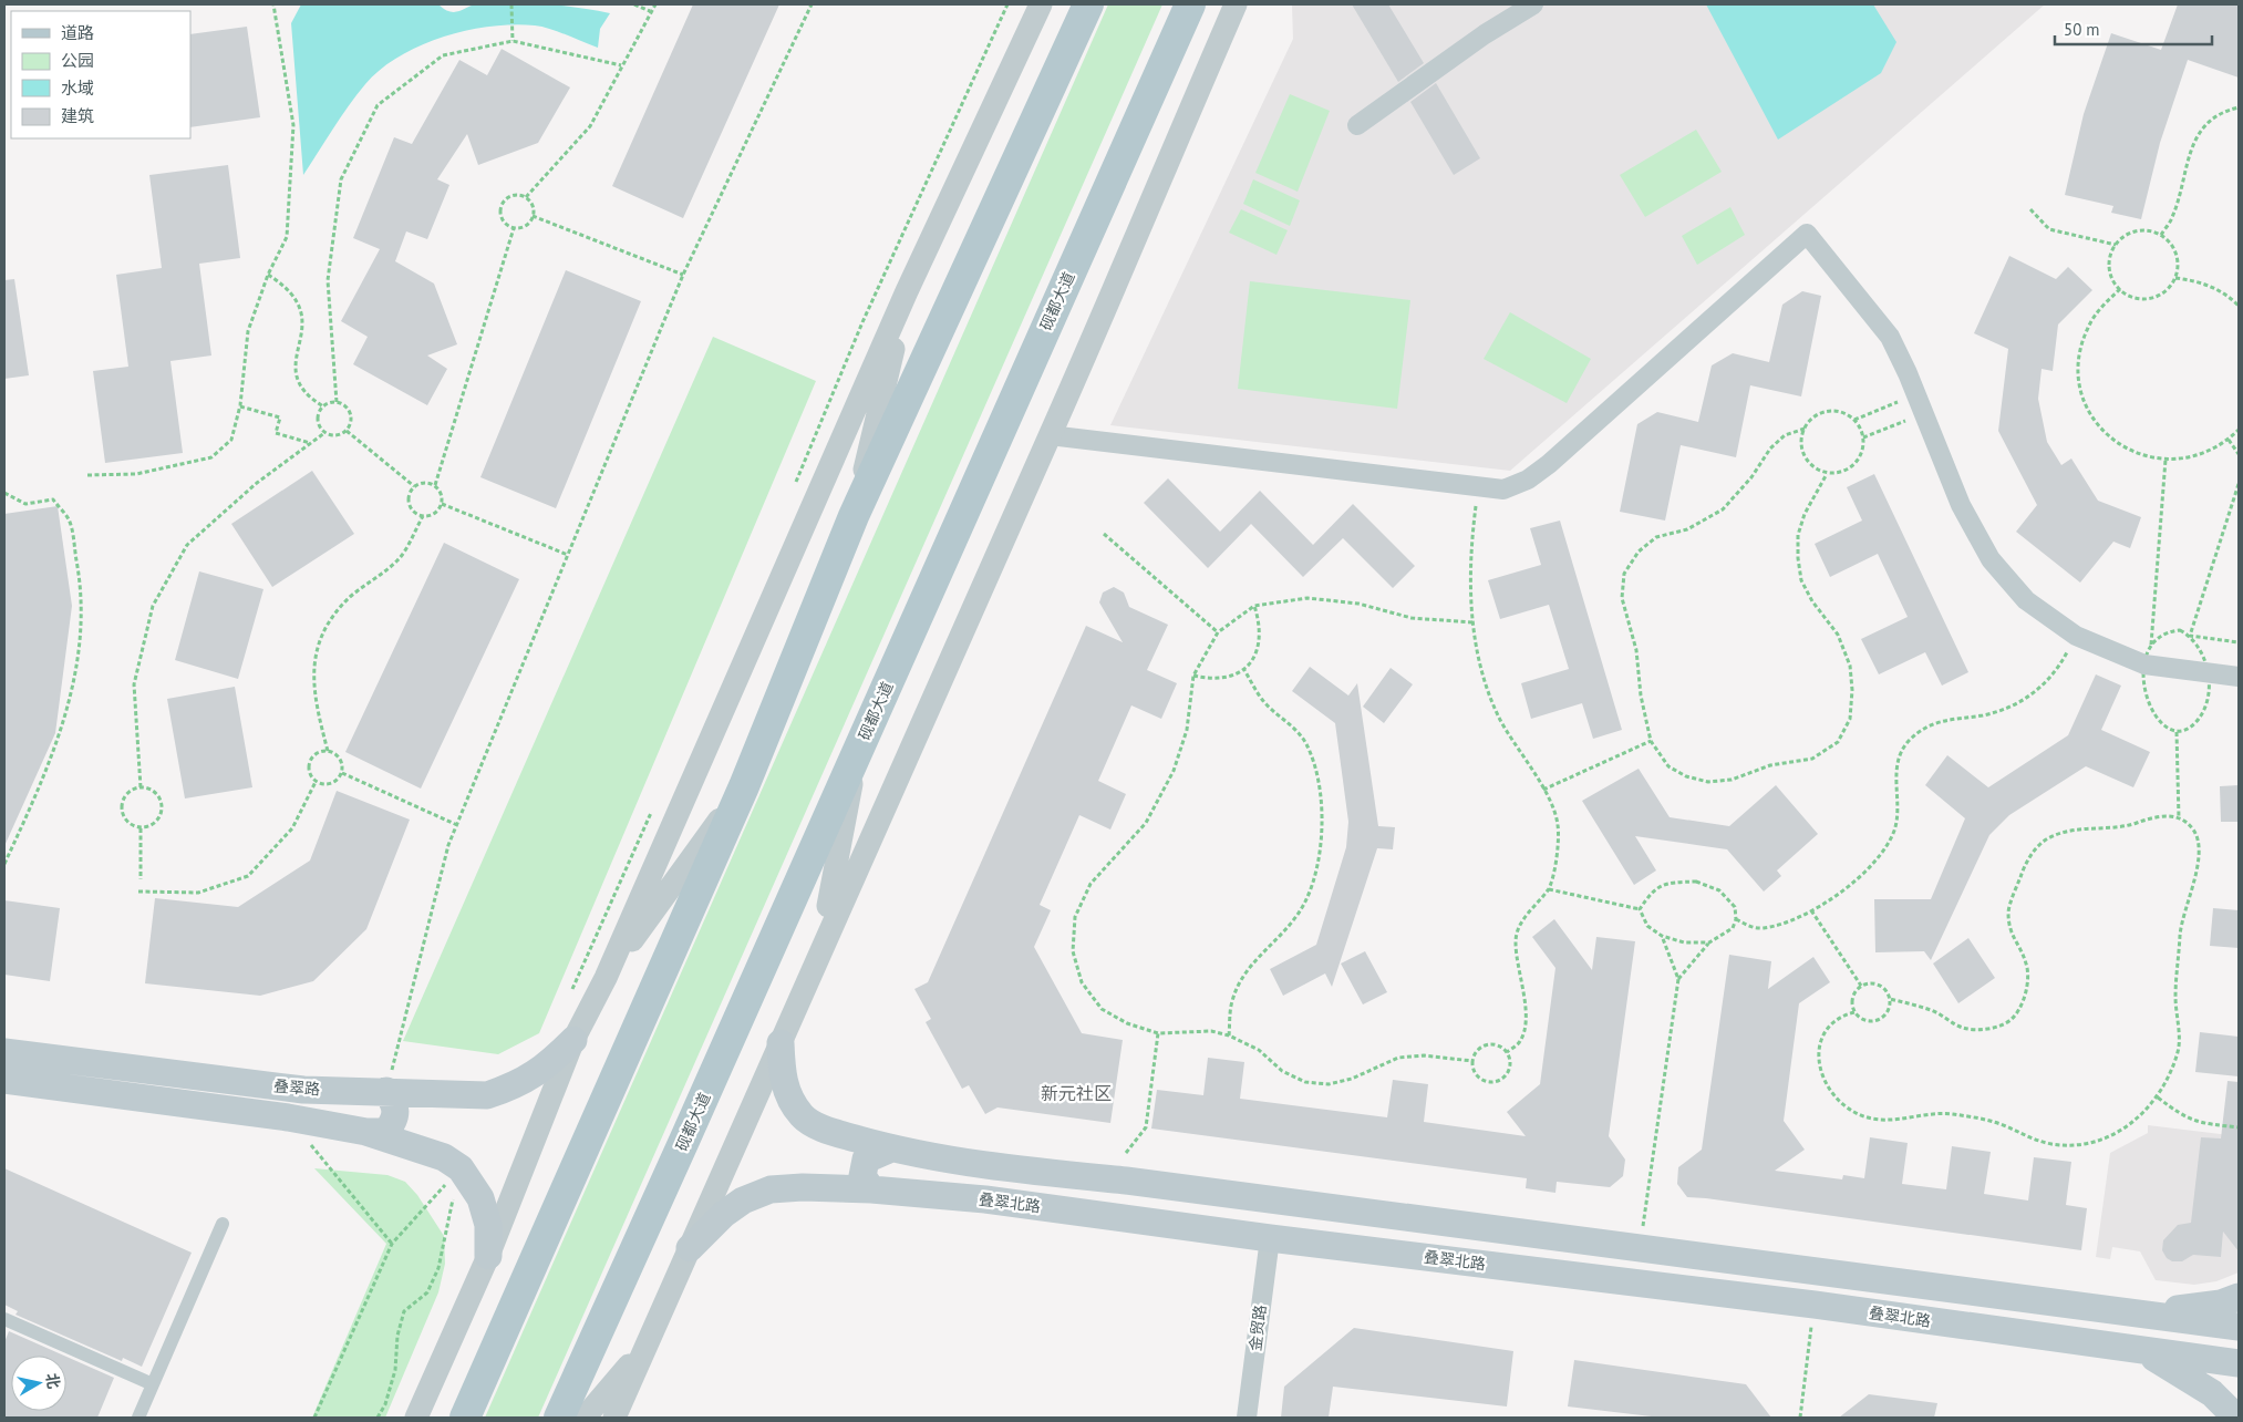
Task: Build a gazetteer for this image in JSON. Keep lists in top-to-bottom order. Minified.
{"streets":{"main road":["砚都大道","叠翠路","叠翠北路"],"street":["金贸路"]},"crossings":[["叠翠北路","金贸路"]],"districts":["新元社区"],"legend":["道路","公园","水域","建筑"],"scale_bar":"50 m","north":"right"}
